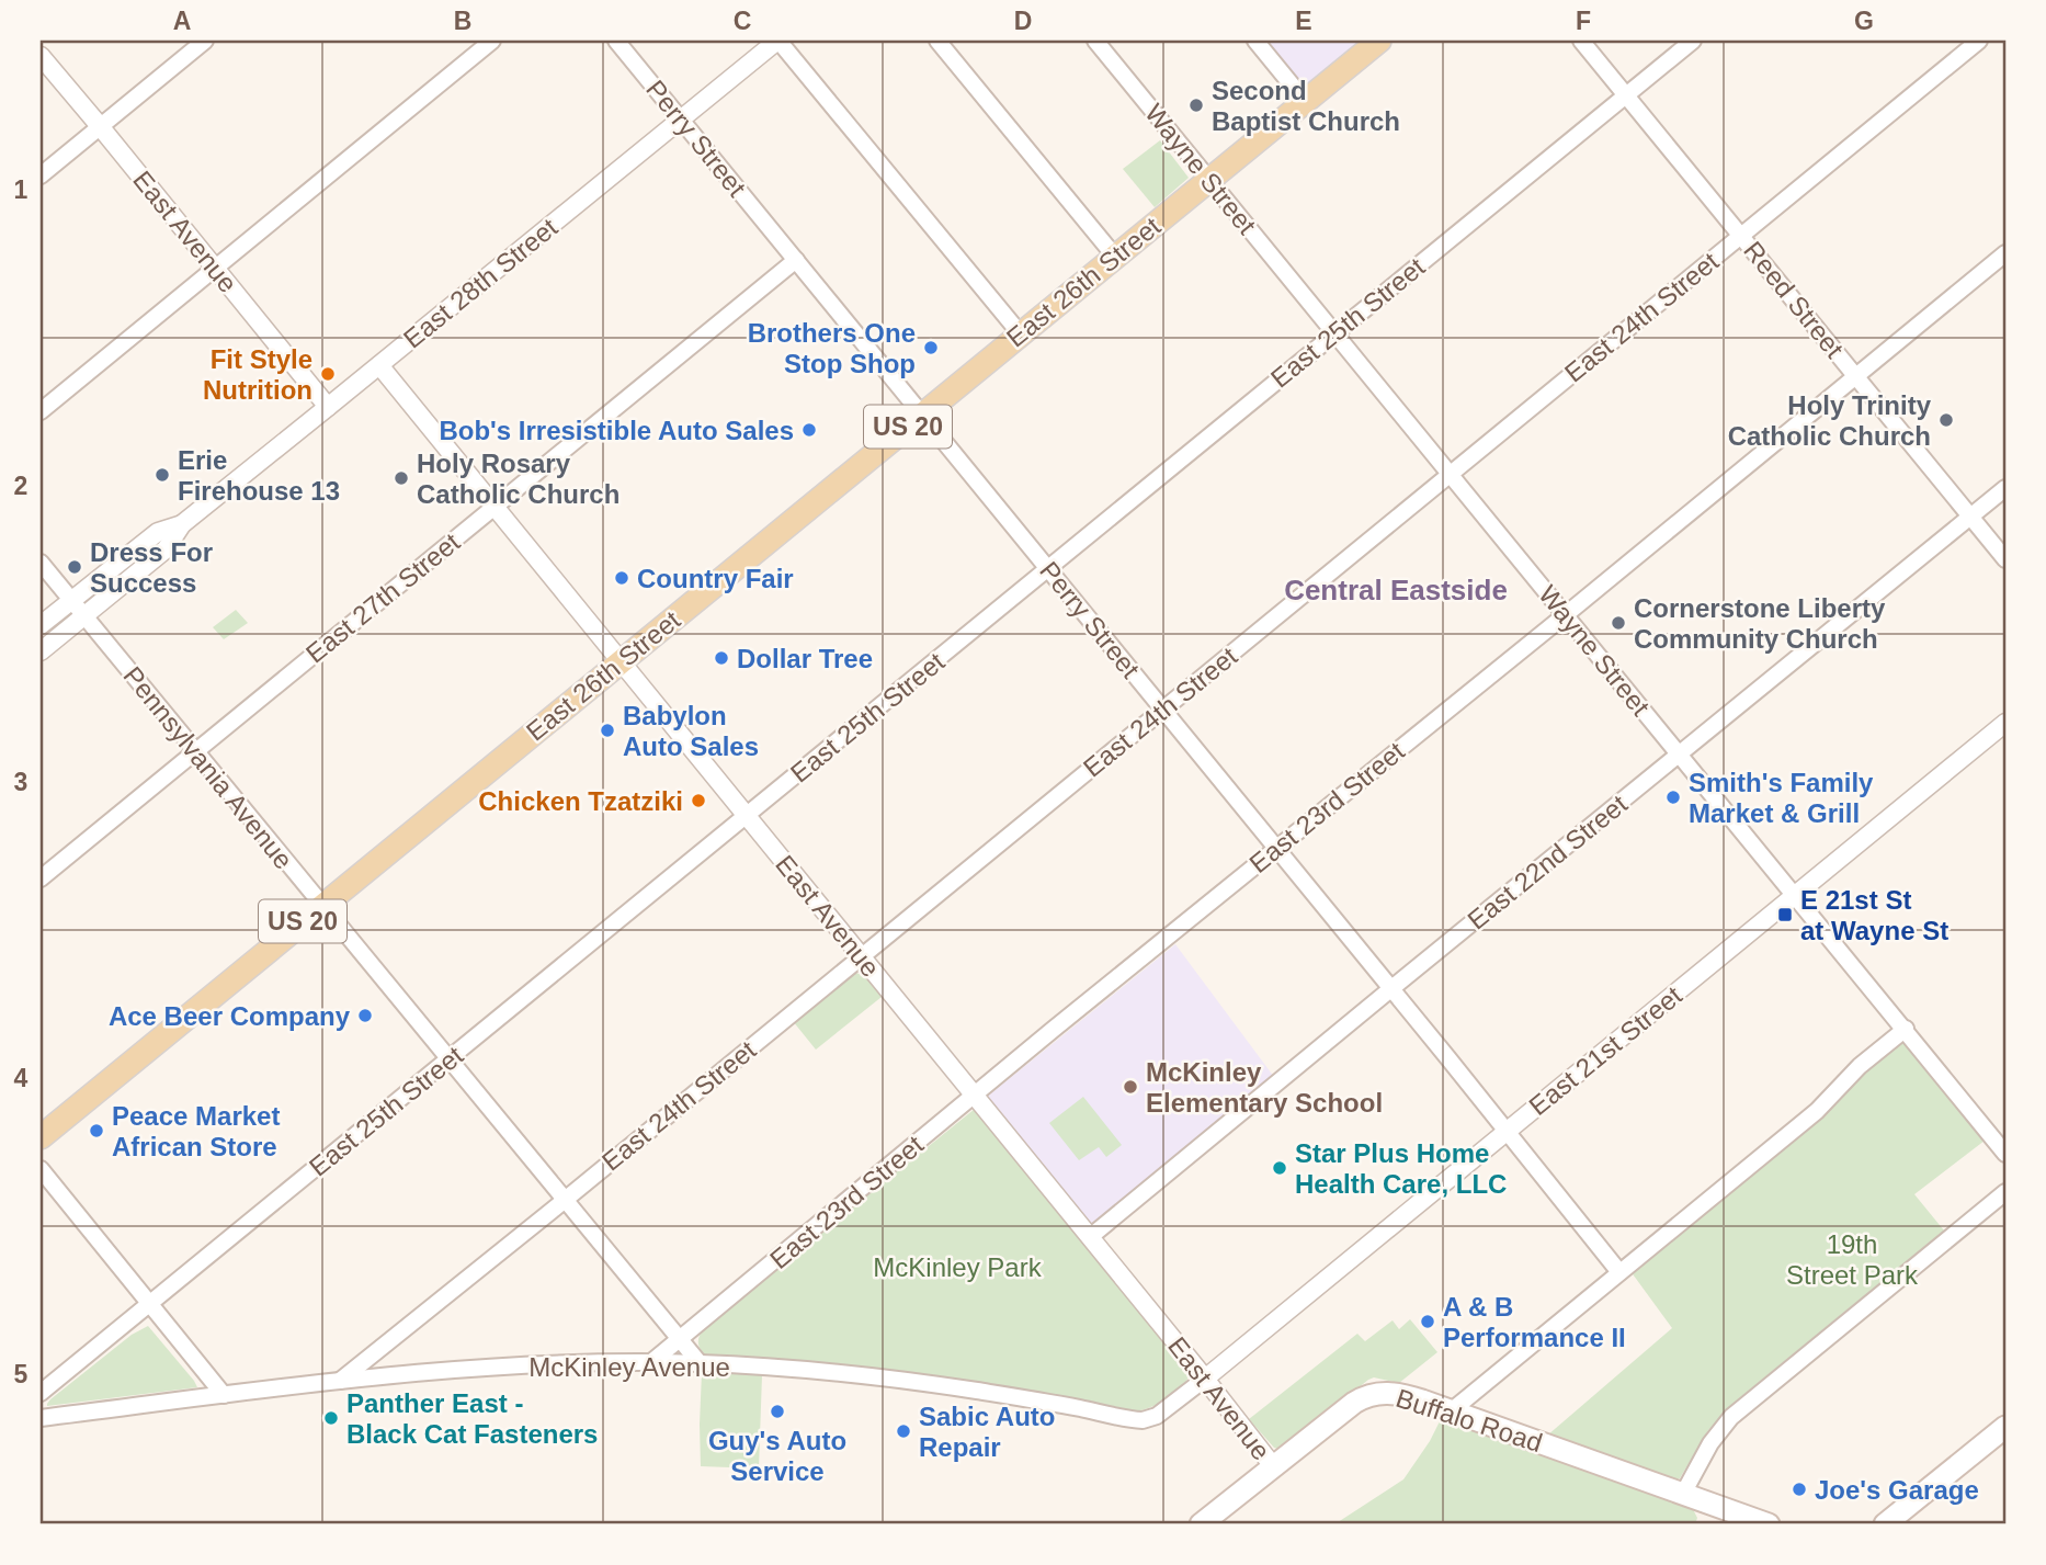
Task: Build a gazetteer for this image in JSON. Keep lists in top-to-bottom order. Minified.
{"streets":{"main road":["East 26th Street","US 20","Buffalo Road"],"street":["Perry Street","Wayne Street","East Avenue","East 28th Street","Reed Street","East 24th Street","East 25th Street","East 27th Street","Pennsylvania Avenue","East 23rd Street","East 22nd Street","East 21st Street","McKinley Avenue"]},"crossings":[["Perry Street","East 26th Street"],["Perry Street","East 28th Street"],["Perry Street","East 24th Street"],["Perry Street","East 25th Street"],["Perry Street","East 27th Street"],["Perry Street","East 23rd Street"],["Perry Street","East 22nd Street"],["Perry Street","East 21st Street"],["Wayne Street","East 26th Street"],["Wayne Street","East 24th Street"],["Wayne Street","East 25th Street"],["Wayne Street","East 23rd Street"],["Wayne Street","East 22nd Street"],["Wayne Street","East 21st Street"],["East Avenue","East 26th Street"],["East Avenue","East 28th Street"],["East Avenue","East 24th Street"],["East Avenue","East 25th Street"],["East Avenue","East 27th Street"],["East Avenue","East 23rd Street"],["East Avenue","East 22nd Street"],["East Avenue","East 21st Street"],["East Avenue","McKinley Avenue"],["East Avenue","Buffalo Road"],["East 26th Street","Pennsylvania Avenue"],["East 28th Street","Pennsylvania Avenue"],["Reed Street","East 24th Street"],["Reed Street","East 25th Street"],["Reed Street","East 23rd Street"],["Reed Street","East 22nd Street"],["East 24th Street","Pennsylvania Avenue"],["East 24th Street","McKinley Avenue"],["East 25th Street","Pennsylvania Avenue"],["East 27th Street","Pennsylvania Avenue"],["Pennsylvania Avenue","East 23rd Street"],["Pennsylvania Avenue","McKinley Avenue"],["East 23rd Street","McKinley Avenue"],["East 21st Street","McKinley Avenue"]],"districts":["Central Eastside"],"parks":["19th Street Park","McKinley Park"],"places":{"other":["Second Baptist Church","Brothers One Stop Shop","Fit Style Nutrition","Holy Trinity Catholic Church","Bob's Irresistible Auto Sales","Erie Firehouse 13","Holy Rosary Catholic Church","Dress For Success","Country Fair","Cornerstone Liberty Community Church","Dollar Tree","Babylon Auto Sales","Smith's Family Market & Grill","Chicken Tzatziki","Ace Beer Company","McKinley Elementary School","Peace Market African Store","Star Plus Home Health Care, LLC","A & B Performance II","Guy's Auto Service","Panther East - Black Cat Fasteners","Sabic Auto Repair","Joe's Garage"],"transit":["E 21st St at Wayne St"]},"grid":{"columns":["A","B","C","D","E","F","G"],"rows":["1","2","3","4","5"]}}
